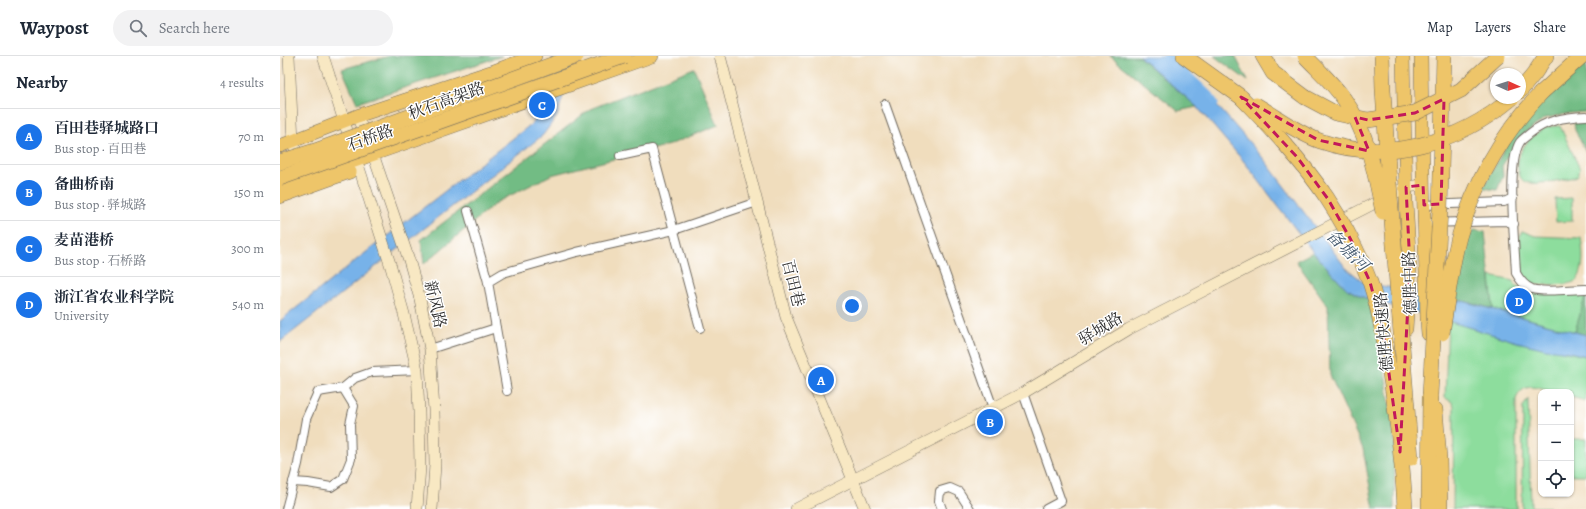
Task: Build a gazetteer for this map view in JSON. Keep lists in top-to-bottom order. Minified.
{"streets":{"highway":["秋石高架路","德胜快速路"],"main road":["石桥路","德胜中路"],"street":["百田巷","新风路","驿城路"]},"crossings":[["石桥路","新风路"],["百田巷","驿城路"],["德胜中路","驿城路"],["德胜中路","德胜快速路"]],"water":["备塘河"],"north":"right","page":{"header":"Waypost","search":"Search here","nav":["Map","Layers","Share"],"heading":["Nearby","4 results"],"pins":["C","D","A","B"],"list":[{"mark":"A","name":"百田巷驿城路口","note":"Bus stop · 百田巷","value":"70 m"},{"mark":"B","name":"备曲桥南","note":"Bus stop · 驿城路","value":"150 m"},{"mark":"C","name":"麦苗港桥","note":"Bus stop · 石桥路","value":"300 m"},{"mark":"D","name":"浙江省农业科学院","note":"University","value":"540 m"}],"map_buttons":["+","−"]}}
